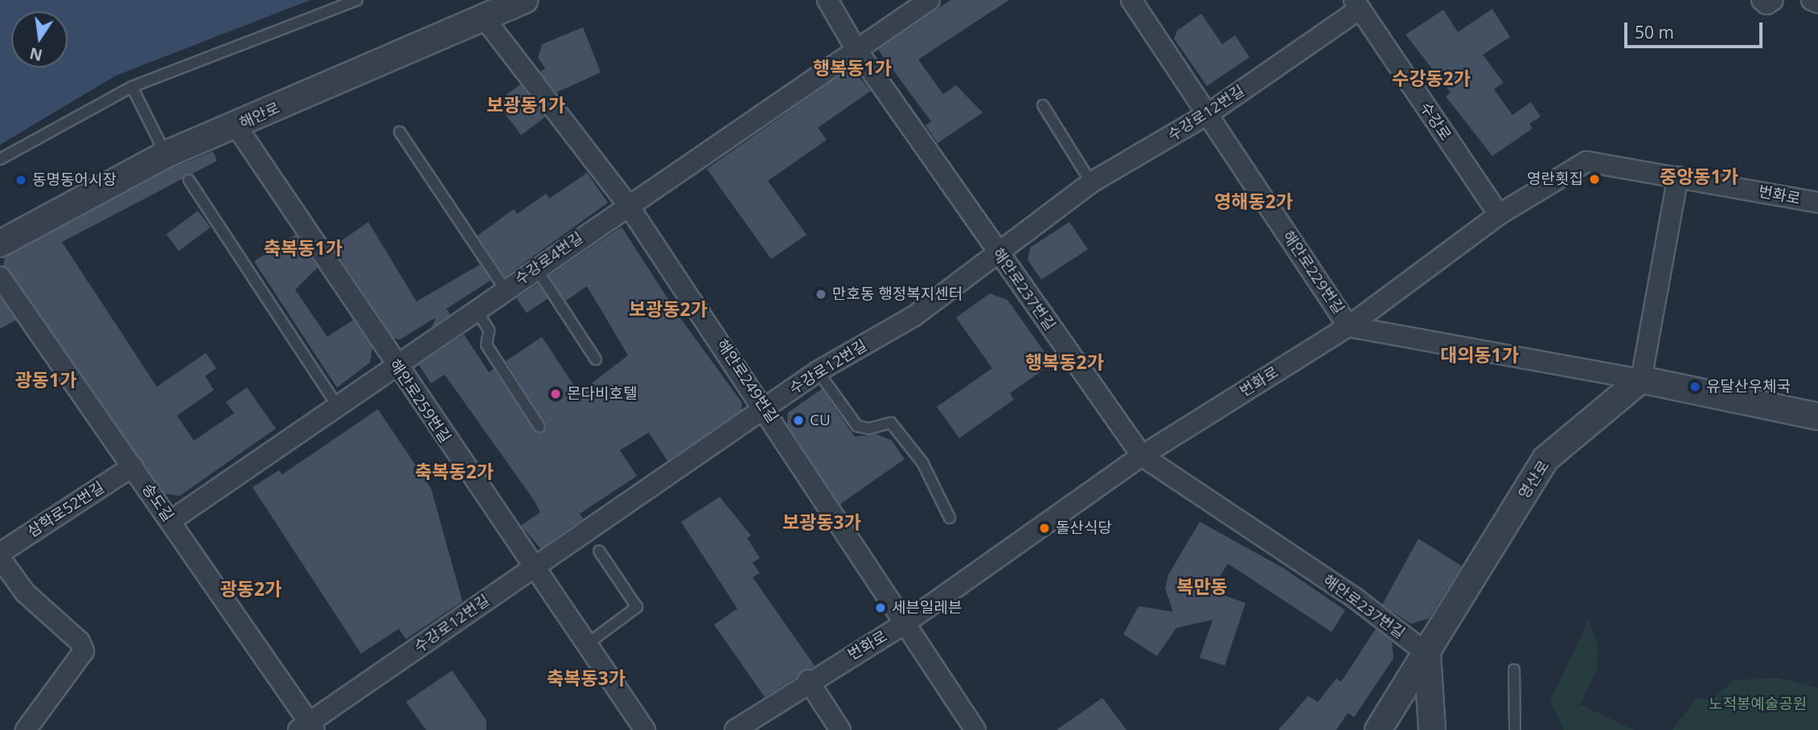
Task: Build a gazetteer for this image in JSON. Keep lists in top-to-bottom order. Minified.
{"streets":{"street":["수강로12번길","해안로","수강로","번화로","수강로4번길","해안로229번길","해안로237번길","해안로249번길","해안로259번길","영산로","송도길","삼학로52번길"]},"crossings":[["수강로12번길","수강로"],["수강로12번길","해안로229번길"],["수강로12번길","해안로237번길"],["수강로12번길","해안로249번길"],["수강로12번길","해안로259번길"],["수강로12번길","송도길"],["해안로","해안로249번길"],["해안로","해안로259번길"],["수강로","번화로"],["번화로","해안로229번길"],["번화로","해안로237번길"],["번화로","해안로249번길"],["수강로4번길","해안로237번길"],["수강로4번길","해안로249번길"],["수강로4번길","해안로259번길"],["수강로4번길","송도길"],["해안로229번길","영산로"],["해안로237번길","영산로"],["송도길","삼학로52번길"]],"districts":["행복동1가","수강동2가","보광동1가","중앙동1가","영해동2가","축복동1가","보광동2가","대의동1가","행복동2가","광동1가","축복동2가","보광동3가","복만동","광동2가","축복동3가"],"parks":["노적봉예술공원"],"places":["영란횟집","동명동어시장","만호동 행정복지센터","유달산우체국","몬다비호텔","CU","돌산식당","세븐일레븐"],"scale_bar":"50 m","north":"bottom"}
